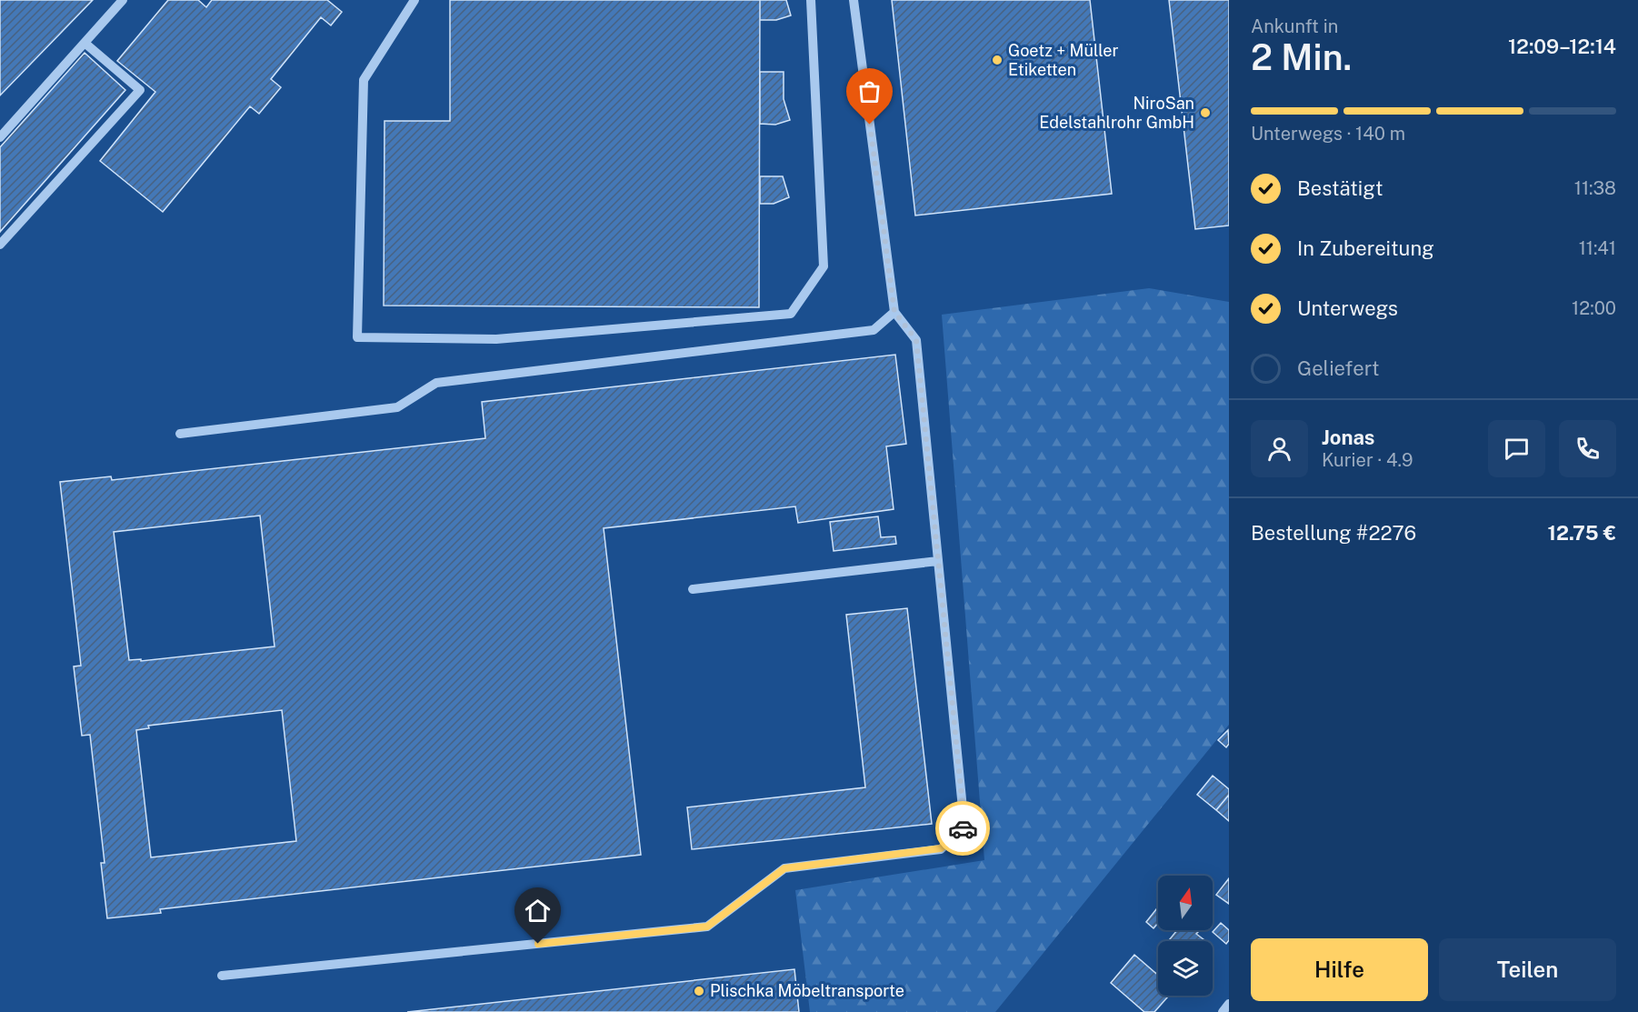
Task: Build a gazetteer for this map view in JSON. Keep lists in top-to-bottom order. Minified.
{"places":["Goetz + Müller Etiketten","NiroSan Edelstahlrohr GmbH","Plischka Möbeltransporte"],"north":"top","page":{"heading":["2 Min.","Ankunft in","12:09–12:14"],"panel":["Jonas","Kurier · 4.9","Bestellung #2276","12.75 €"],"bar":"Unterwegs · 140 m","list":[["Bestätigt","11:38"],["In Zubereitung","11:41"],["Unterwegs","12:00"],"Geliefert"],"buttons":["Hilfe","Teilen"]}}
